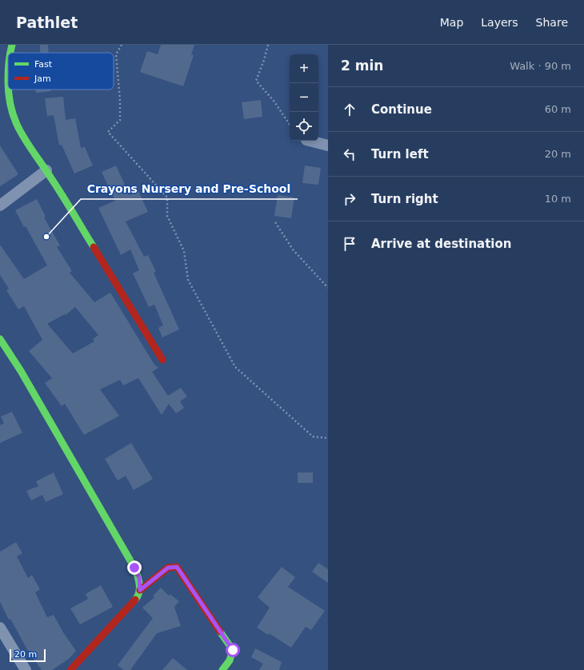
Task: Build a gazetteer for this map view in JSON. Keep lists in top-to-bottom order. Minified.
{"places":["Crayons Nursery and Pre-School"],"legend":["Fast","Jam"],"scale_bar":"20 m","page":{"header":"Pathlet","nav":["Map","Layers","Share"],"heading":["2 min","Walk · 90 m"],"map_buttons":["+","−"],"list":[["Continue","60 m"],["Turn left","20 m"],["Turn right","10 m"],"Arrive at destination"],"scale":"20 m"}}
